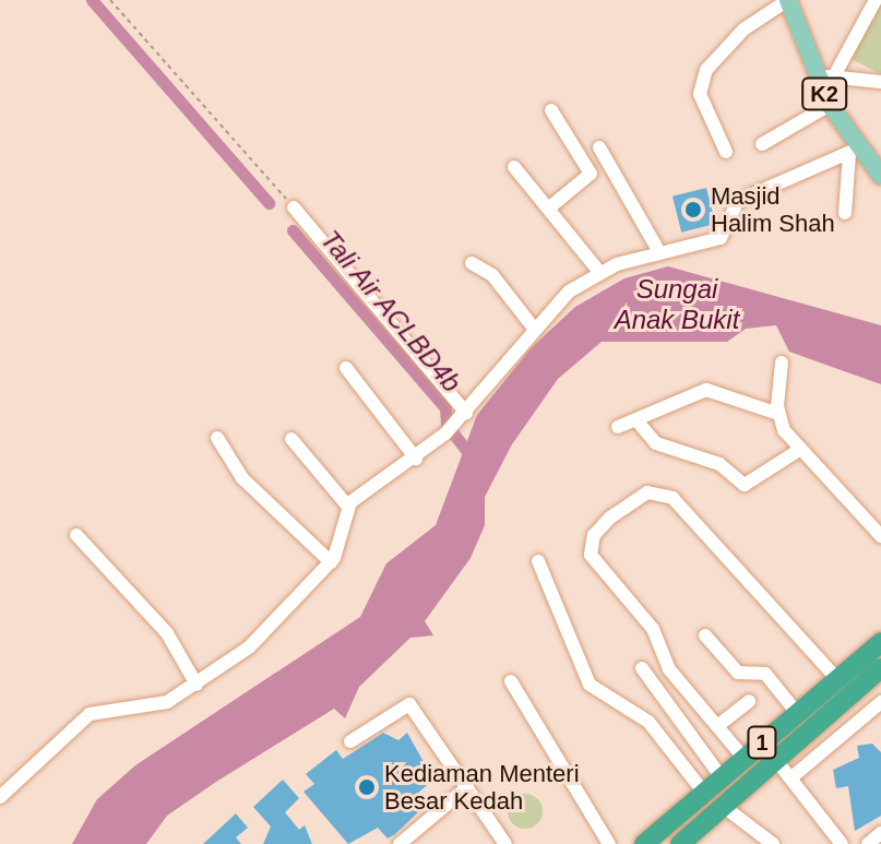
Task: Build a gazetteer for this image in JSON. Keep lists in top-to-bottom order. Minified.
{"streets":{"highway":["1"],"main road":["K2"]},"water":["Sungai Anak Bukit","Tali Air ACLBD4b"],"places":["Masjid Halim Shah","Kediaman Menteri Besar Kedah"]}
